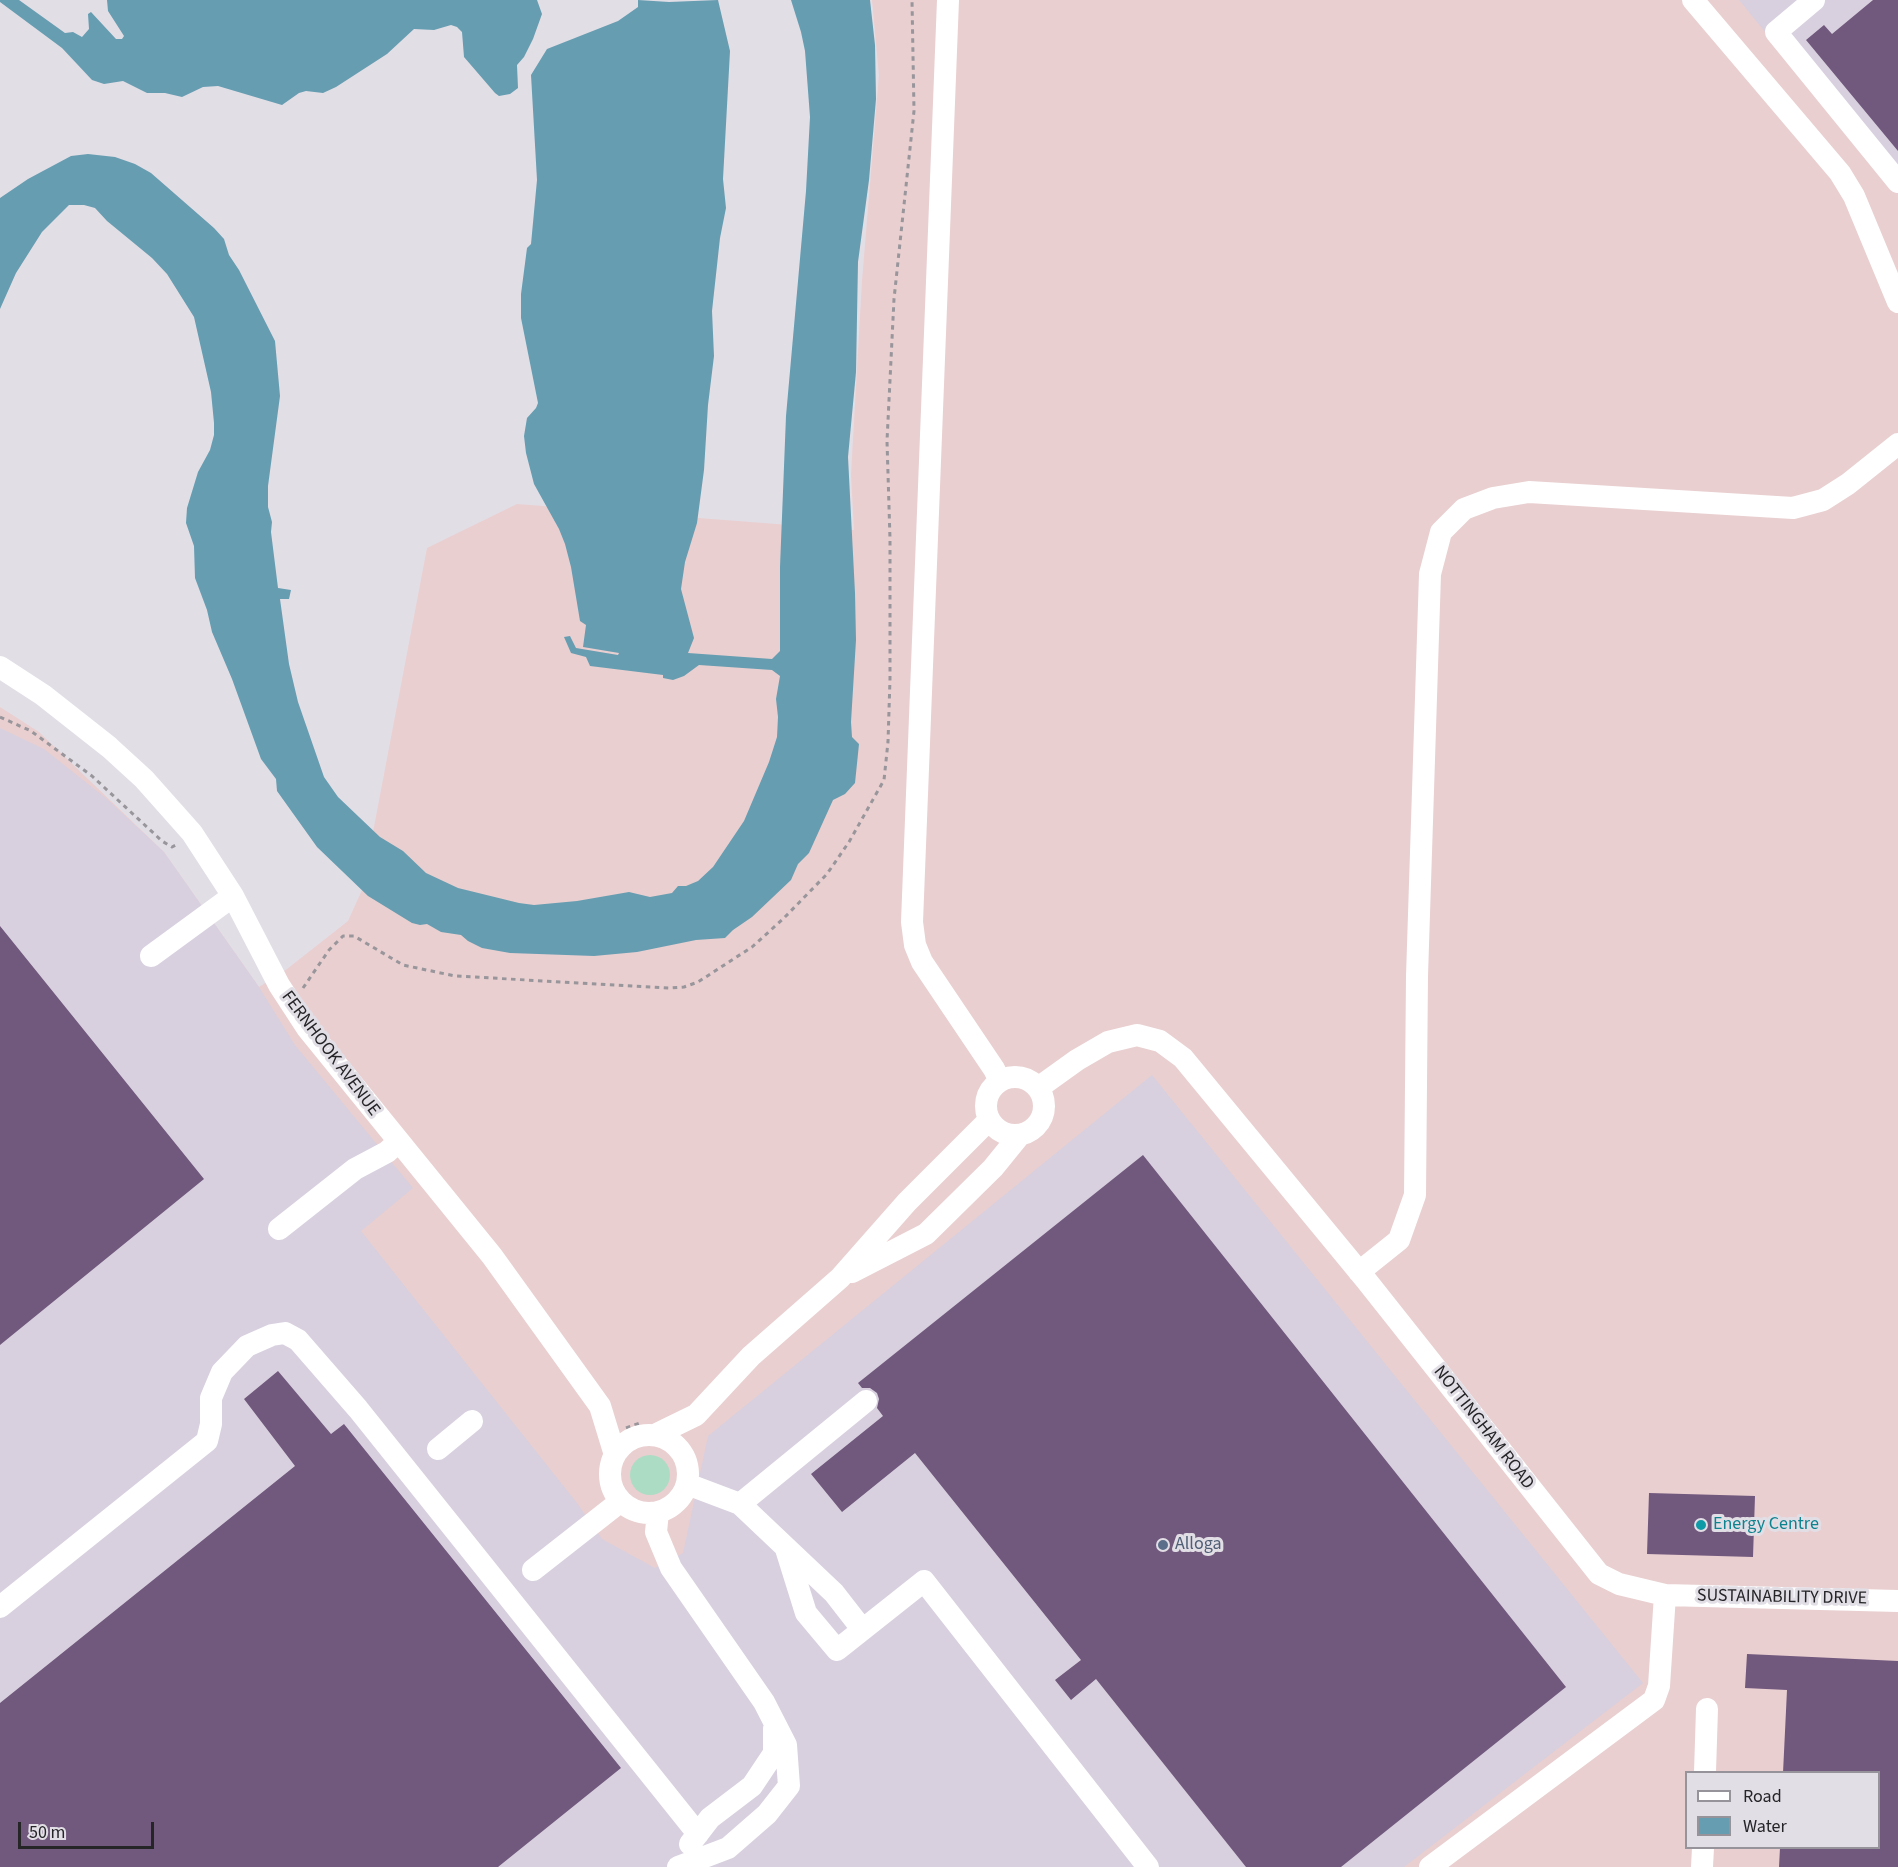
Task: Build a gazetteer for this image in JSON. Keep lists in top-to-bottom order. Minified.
{"streets":{"street":["FERNHOOK AVENUE","NOTTINGHAM ROAD","SUSTAINABILITY DRIVE"]},"crossings":[["NOTTINGHAM ROAD","SUSTAINABILITY DRIVE"]],"places":["Energy Centre","Alloga"],"legend":["Road","Water"],"scale_bar":"50 m"}
